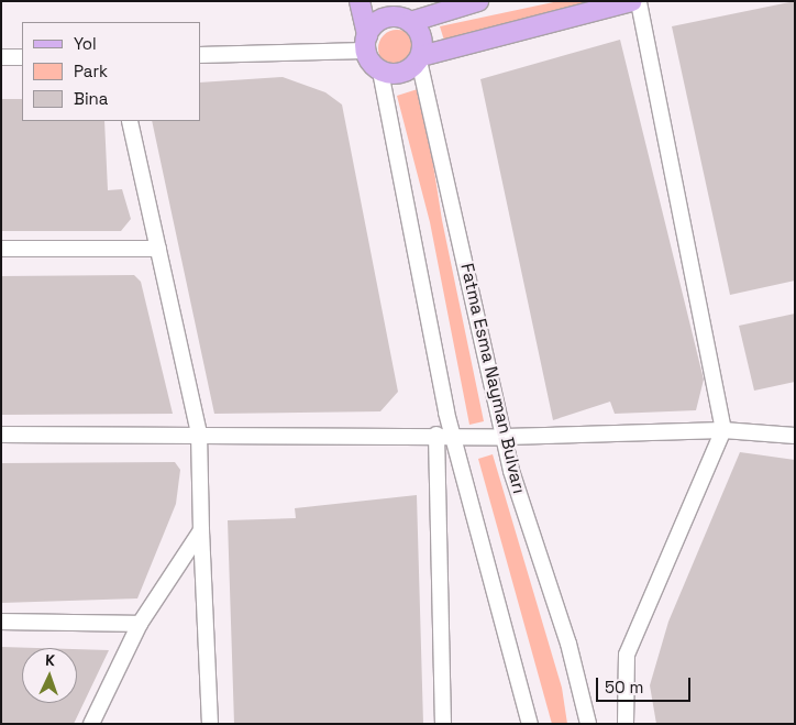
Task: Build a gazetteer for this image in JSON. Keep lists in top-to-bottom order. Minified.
{"streets":{"street":["Fatma Esma Nayman Bulvarı"]},"legend":["Yol","Park","Bina"],"scale_bar":"50 m","north":"top"}
